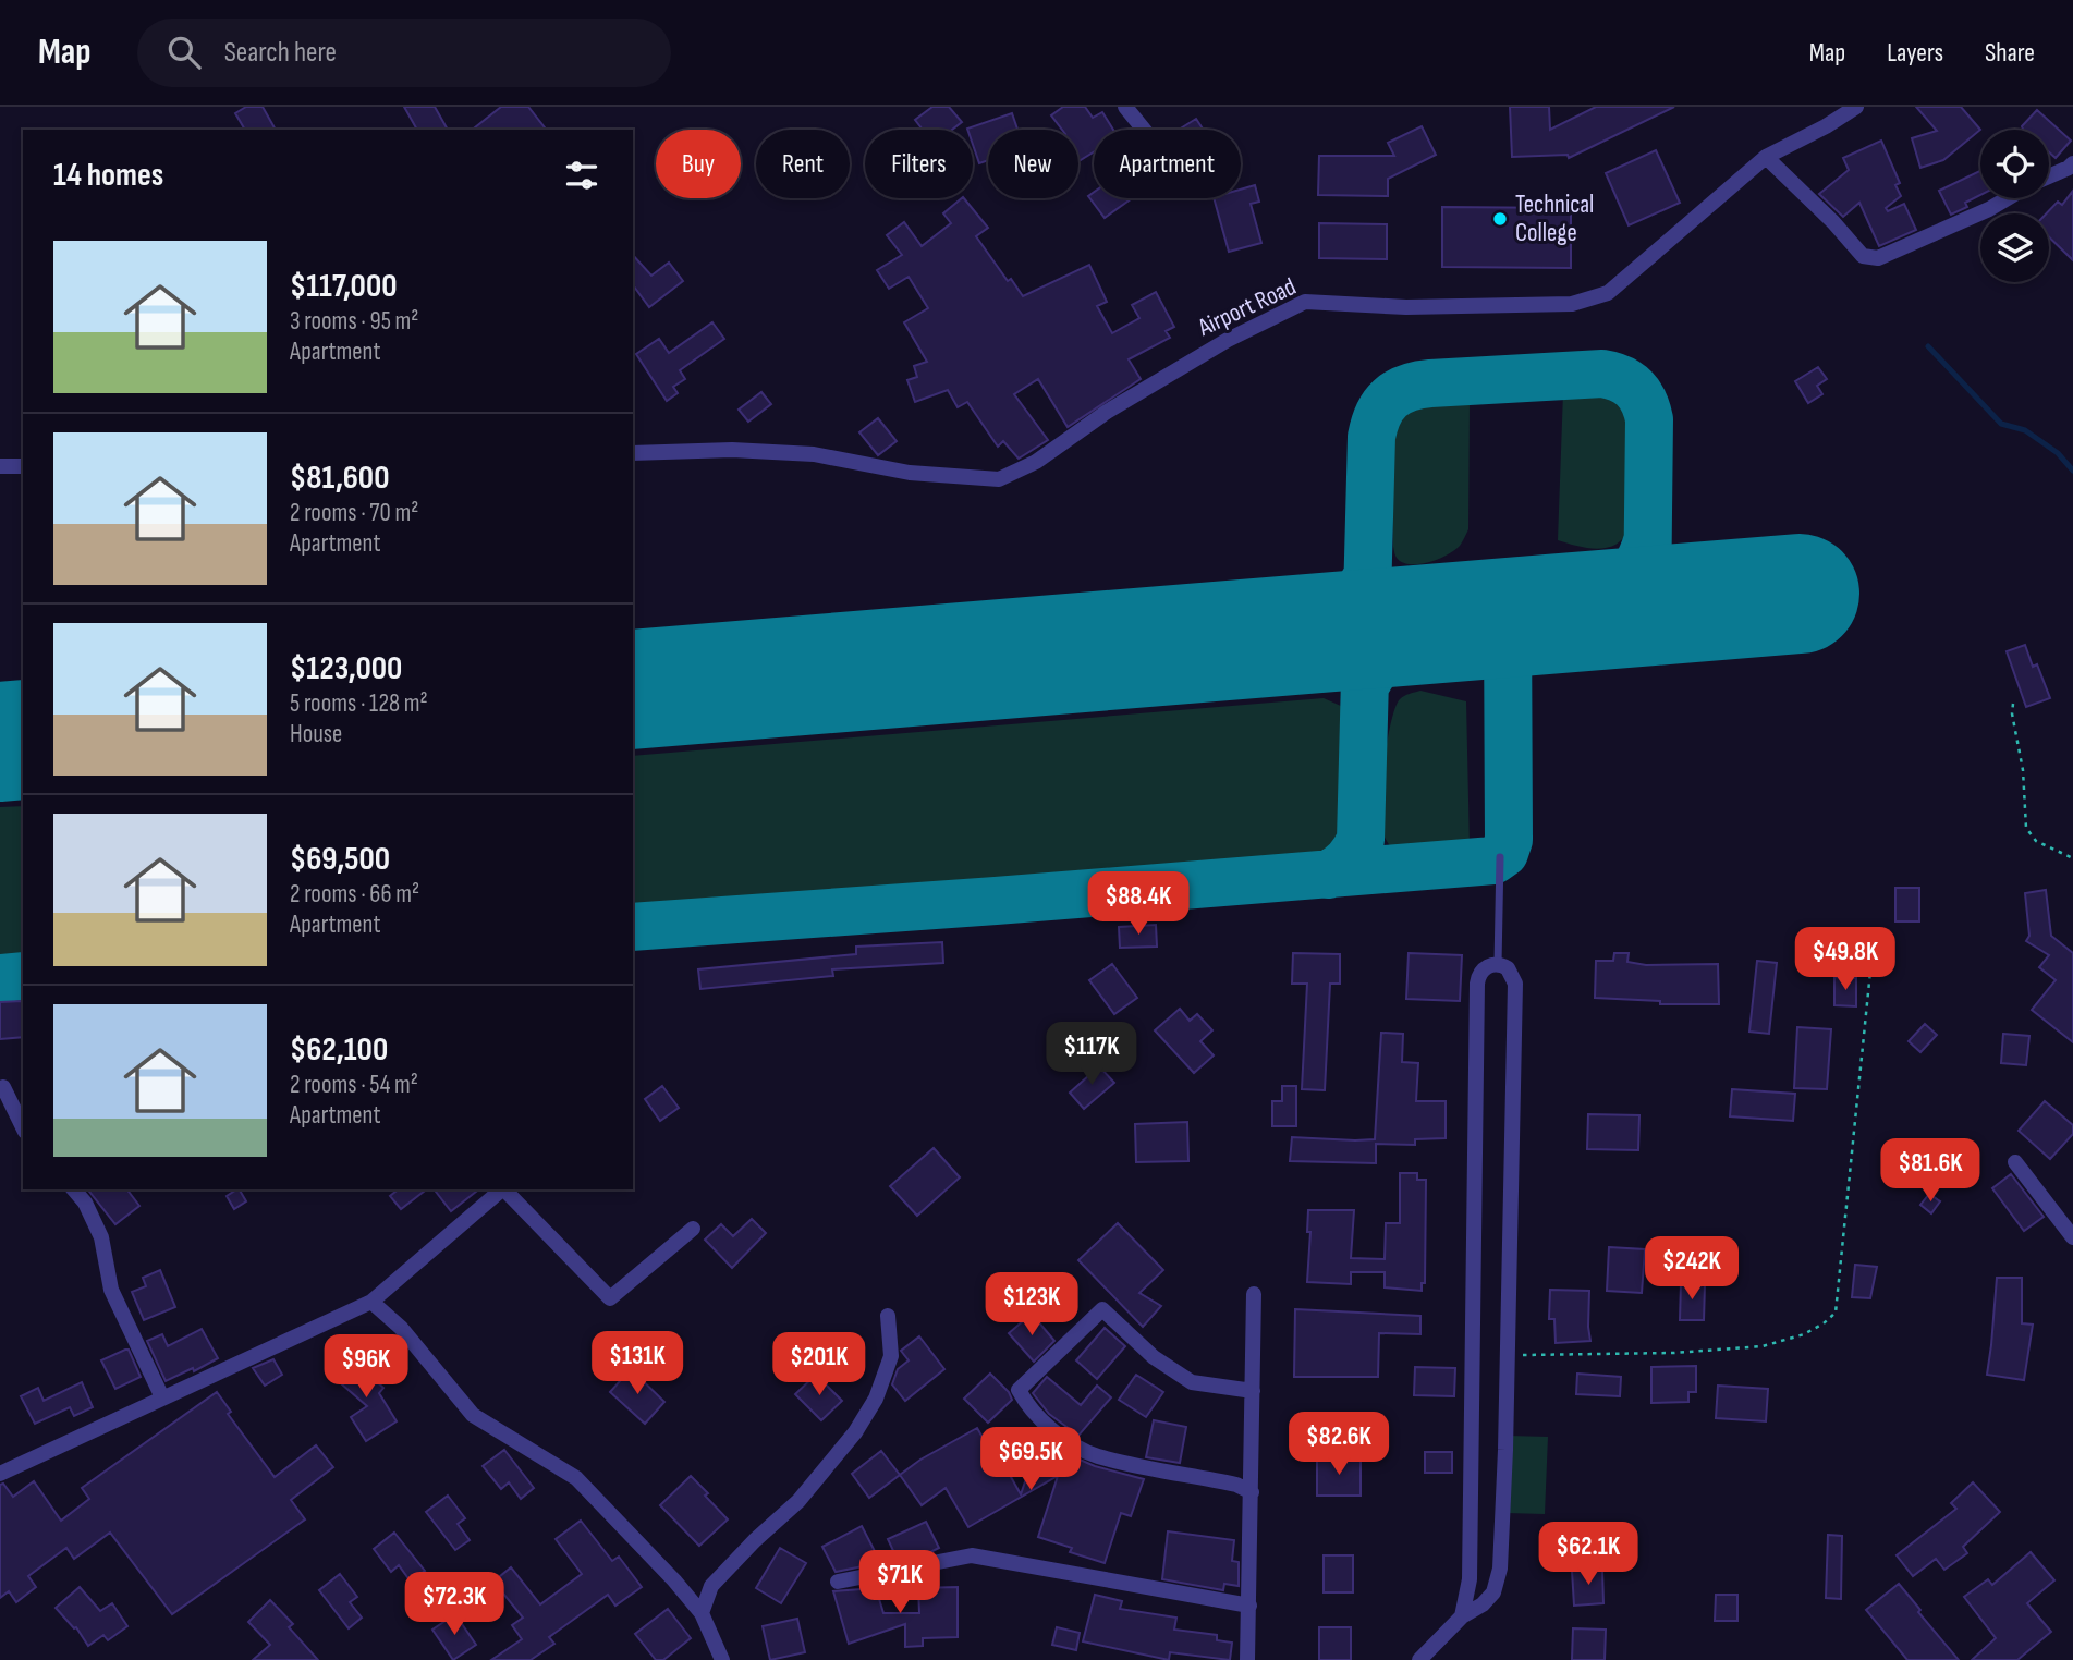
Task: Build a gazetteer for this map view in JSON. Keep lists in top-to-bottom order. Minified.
{"streets":{"street":["Airport Road"]},"places":["Technical College"],"page":{"header":"Map","search":"Search here","nav":["Map","Layers","Share"],"chip":["Buy","Rent","Filters","New","Apartment"],"heading":"14 homes","list":[{"name":"$117,000","note":"3 rooms · 95 m² · Apartment"},{"name":"$81,600","note":"2 rooms · 70 m² · Apartment"},{"name":"$123,000","note":"5 rooms · 128 m² · House"},{"name":"$69,500","note":"2 rooms · 66 m² · Apartment"},{"name":"$62,100","note":"2 rooms · 54 m² · Apartment"}],"price":["$88.4K","$49.8K","$117K","$81.6K","$242K","$123K","$131K","$201K","$96K","$82.6K","$69.5K","$62.1K","$71K","$72.3K"]}}
